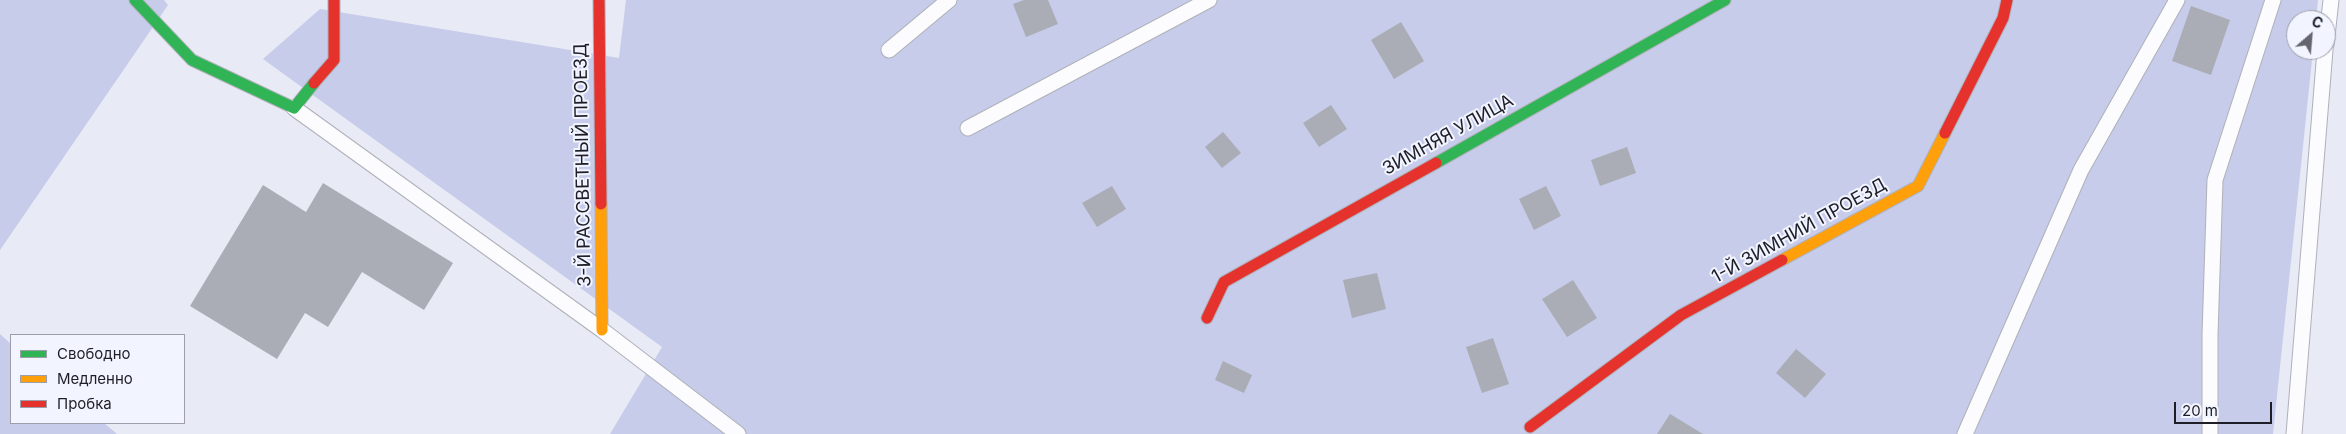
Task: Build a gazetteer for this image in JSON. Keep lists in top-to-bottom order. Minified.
{"streets":{"street":["ЗИМНЯЯ УЛИЦА","3-Й РАССВЕТНЫЙ ПРОЕЗД","1-Й ЗИМНИЙ ПРОЕЗД"]},"legend":["Свободно","Медленно","Пробка"],"scale_bar":"20 m","north":"top right"}
